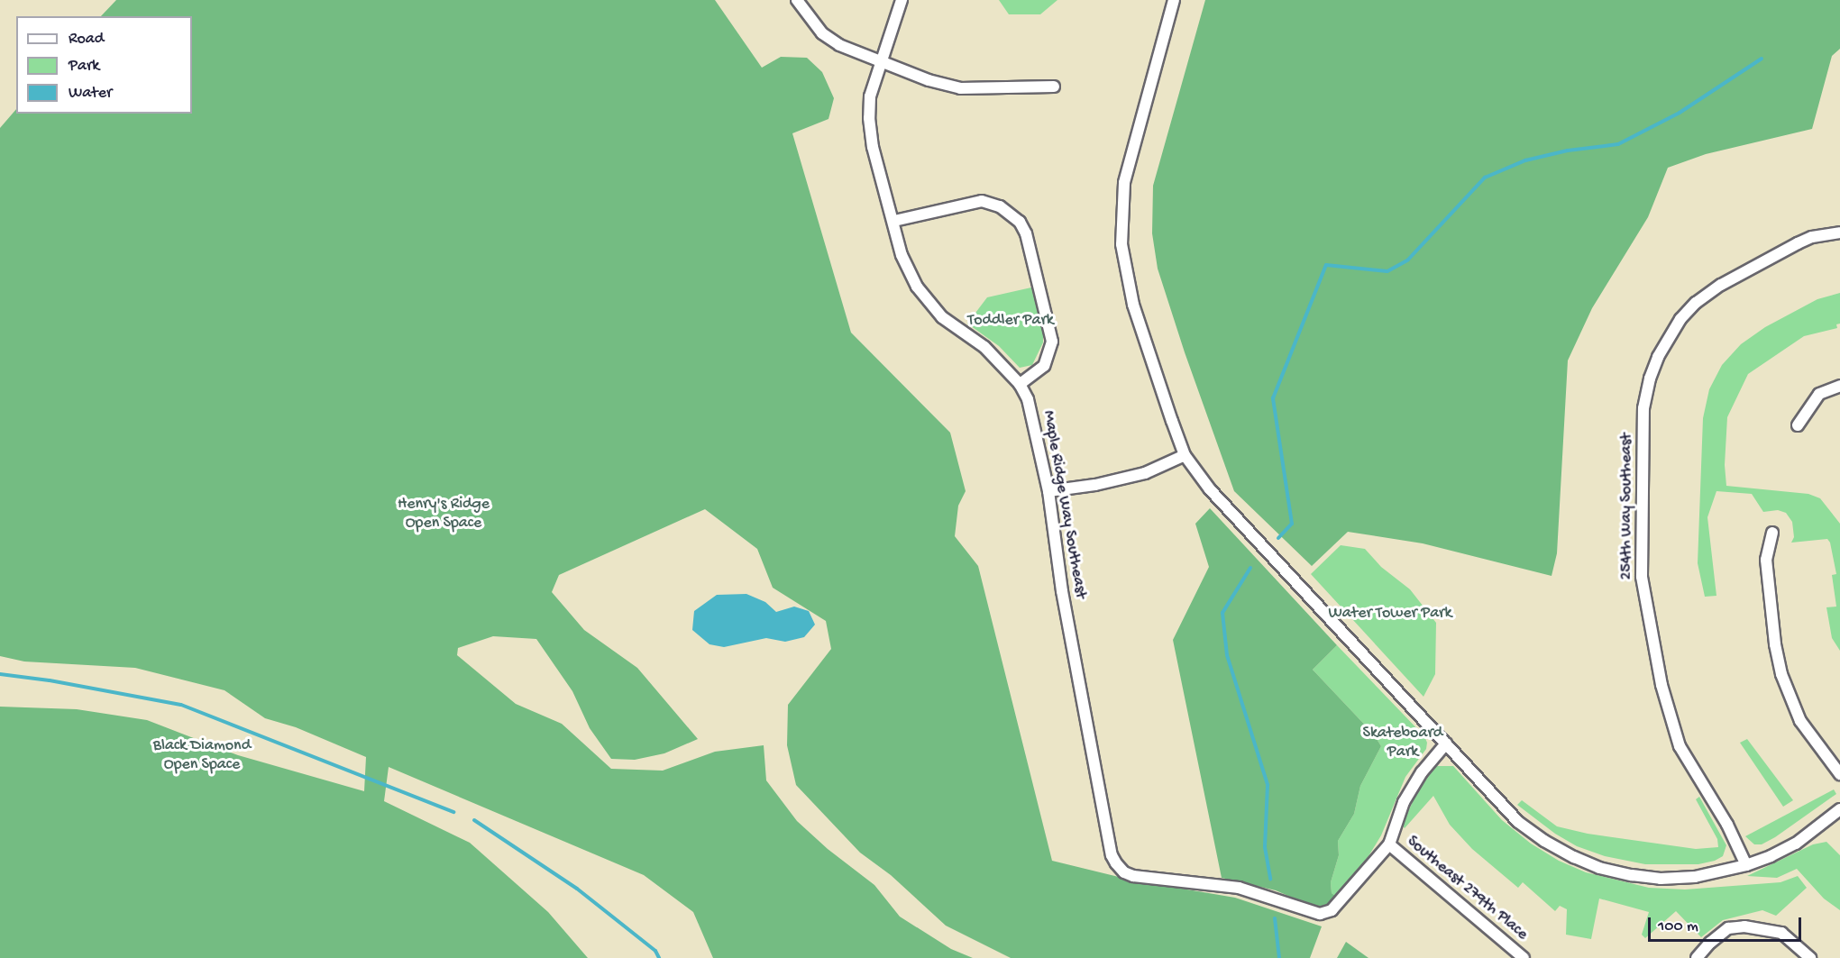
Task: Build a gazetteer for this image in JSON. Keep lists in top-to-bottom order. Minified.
{"streets":{"street":["Maple Ridge Way Southeast","254th Way Southeast","Southeast 279th Place"]},"crossings":[["Maple Ridge Way Southeast","Southeast 279th Place"]],"parks":["Toddler Park","Henry's Ridge Open Space","Water Tower Park","Skateboard Park","Black Diamond Open Space"],"legend":["Road","Park","Water"],"scale_bar":"100 m"}
